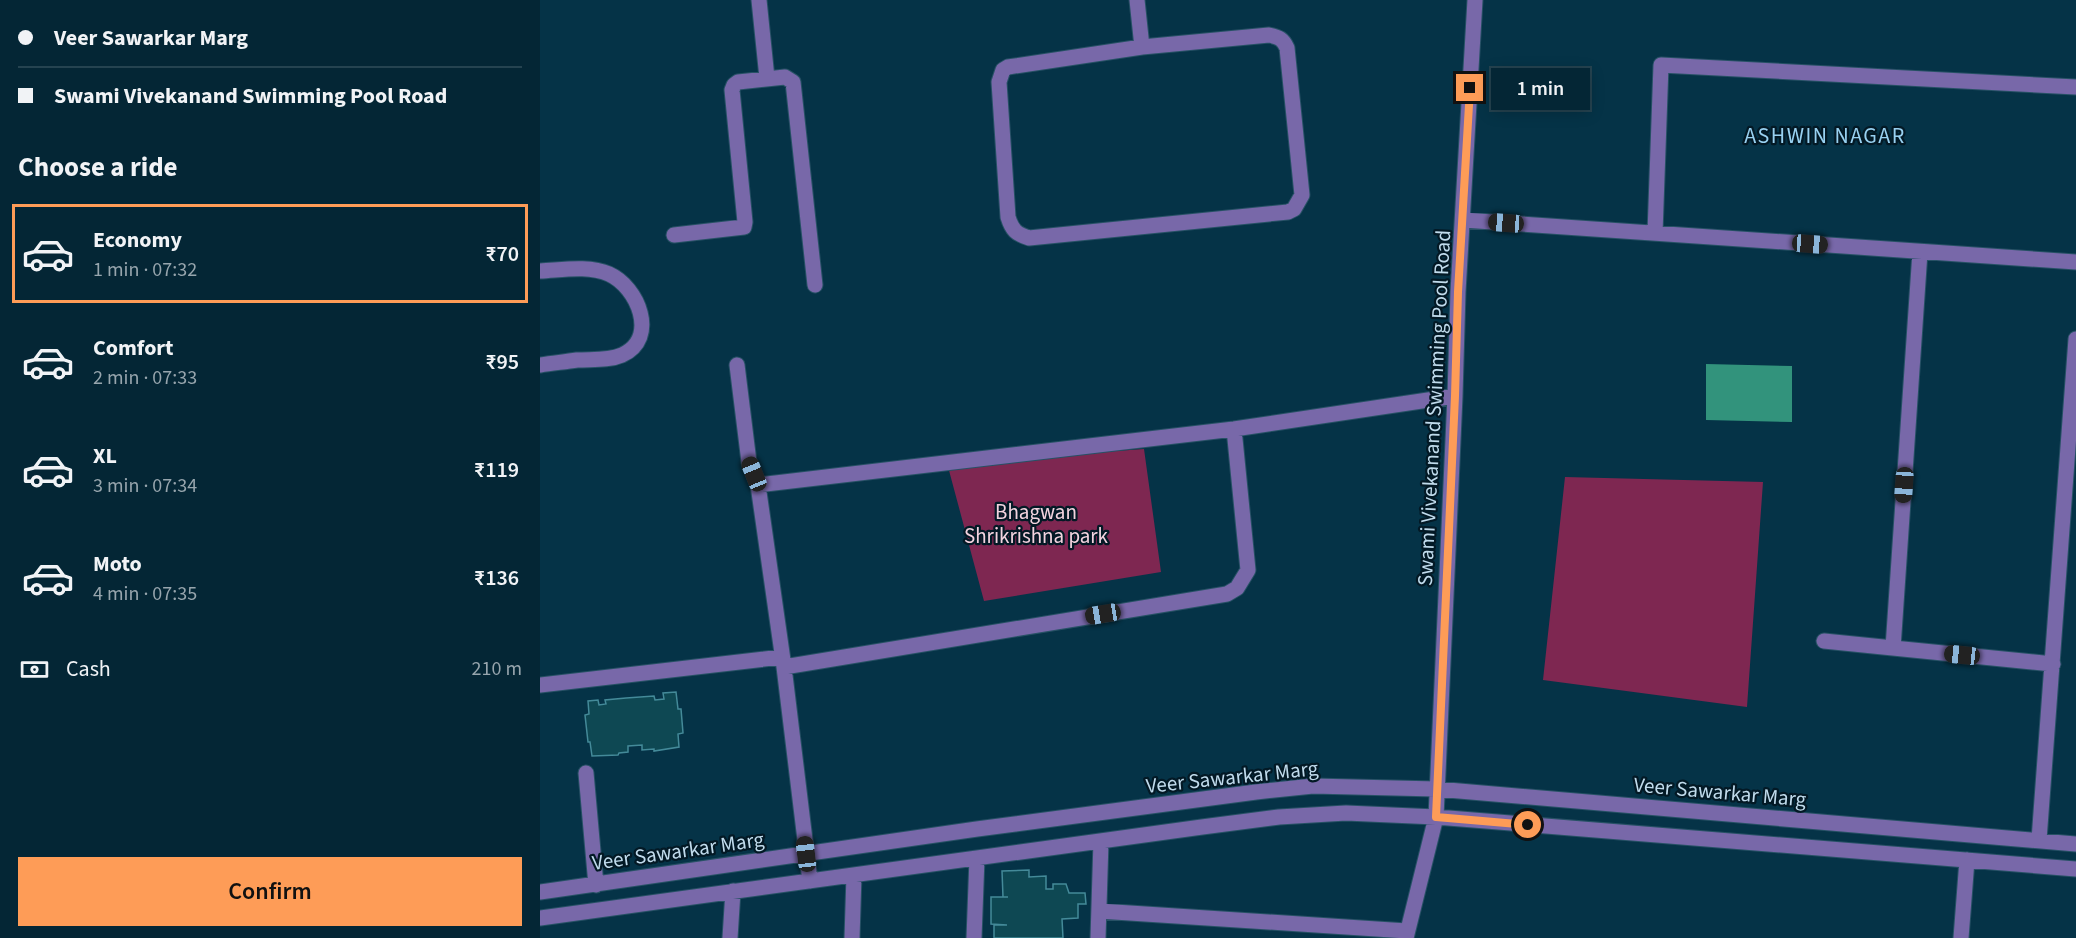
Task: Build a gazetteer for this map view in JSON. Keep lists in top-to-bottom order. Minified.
{"streets":{"street":["Swami Vivekanand Swimming Pool Road","Veer Sawarkar Marg"]},"crossings":[["Swami Vivekanand Swimming Pool Road","Veer Sawarkar Marg"]],"districts":["ASHWIN NAGAR"],"parks":["Bhagwan Shrikrishna park"],"page":{"banner":["Veer Sawarkar Marg","Swami Vivekanand Swimming Pool Road"],"bubble":"1 min","heading":"Choose a ride","list":[{"name":"Economy","note":"1 min · 07:32","value":"₹70"},{"name":"Comfort","note":"2 min · 07:33","value":"₹95"},{"name":"XL","note":"3 min · 07:34","value":"₹119"},{"name":"Moto","note":"4 min · 07:35","value":"₹136"}],"pay":["Cash","210 m"],"buttons":"Confirm"}}
